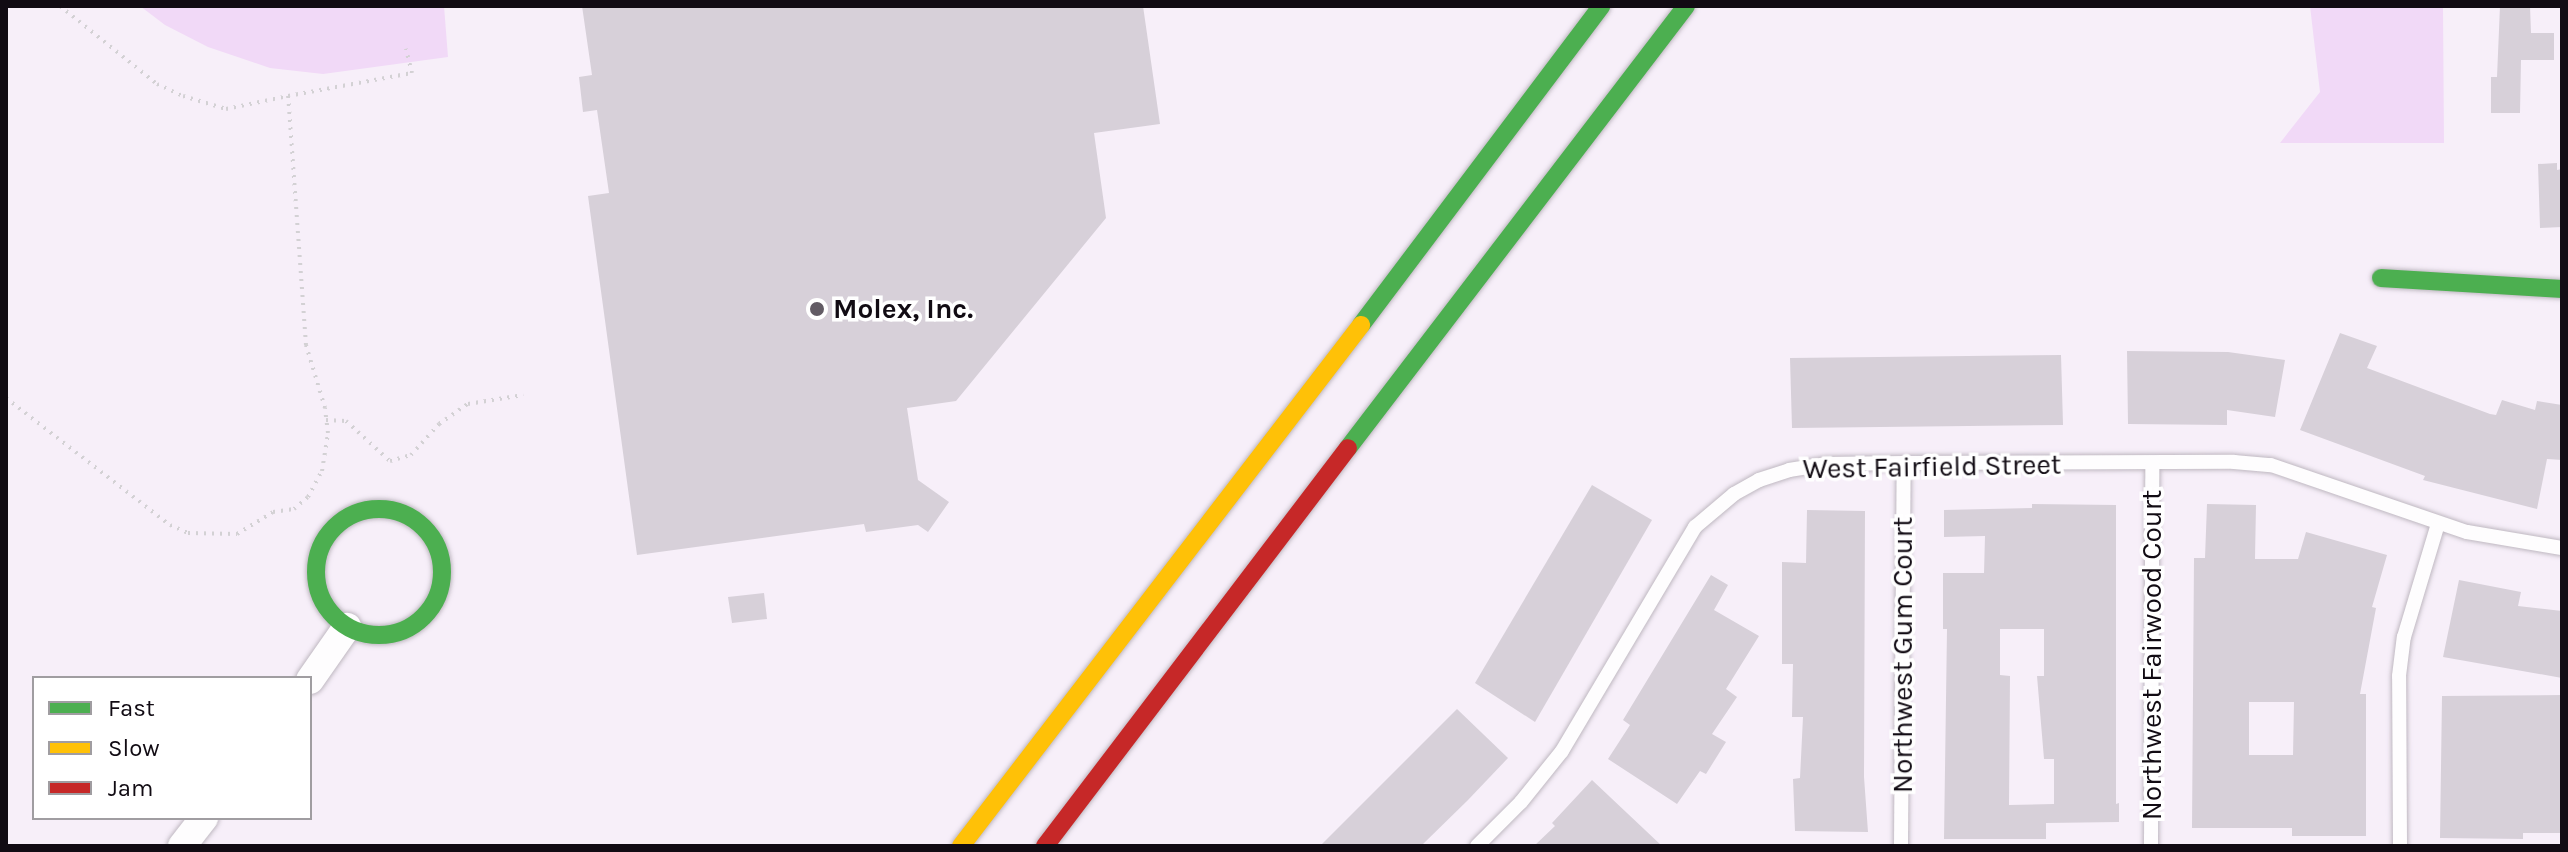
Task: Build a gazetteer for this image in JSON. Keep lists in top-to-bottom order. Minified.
{"streets":{"lane":["West Fairfield Street","Northwest Gum Court","Northwest Fairwood Court"]},"crossings":[["West Fairfield Street","Northwest Gum Court"],["West Fairfield Street","Northwest Fairwood Court"]],"places":["Molex, Inc."],"legend":["Fast","Slow","Jam"]}
